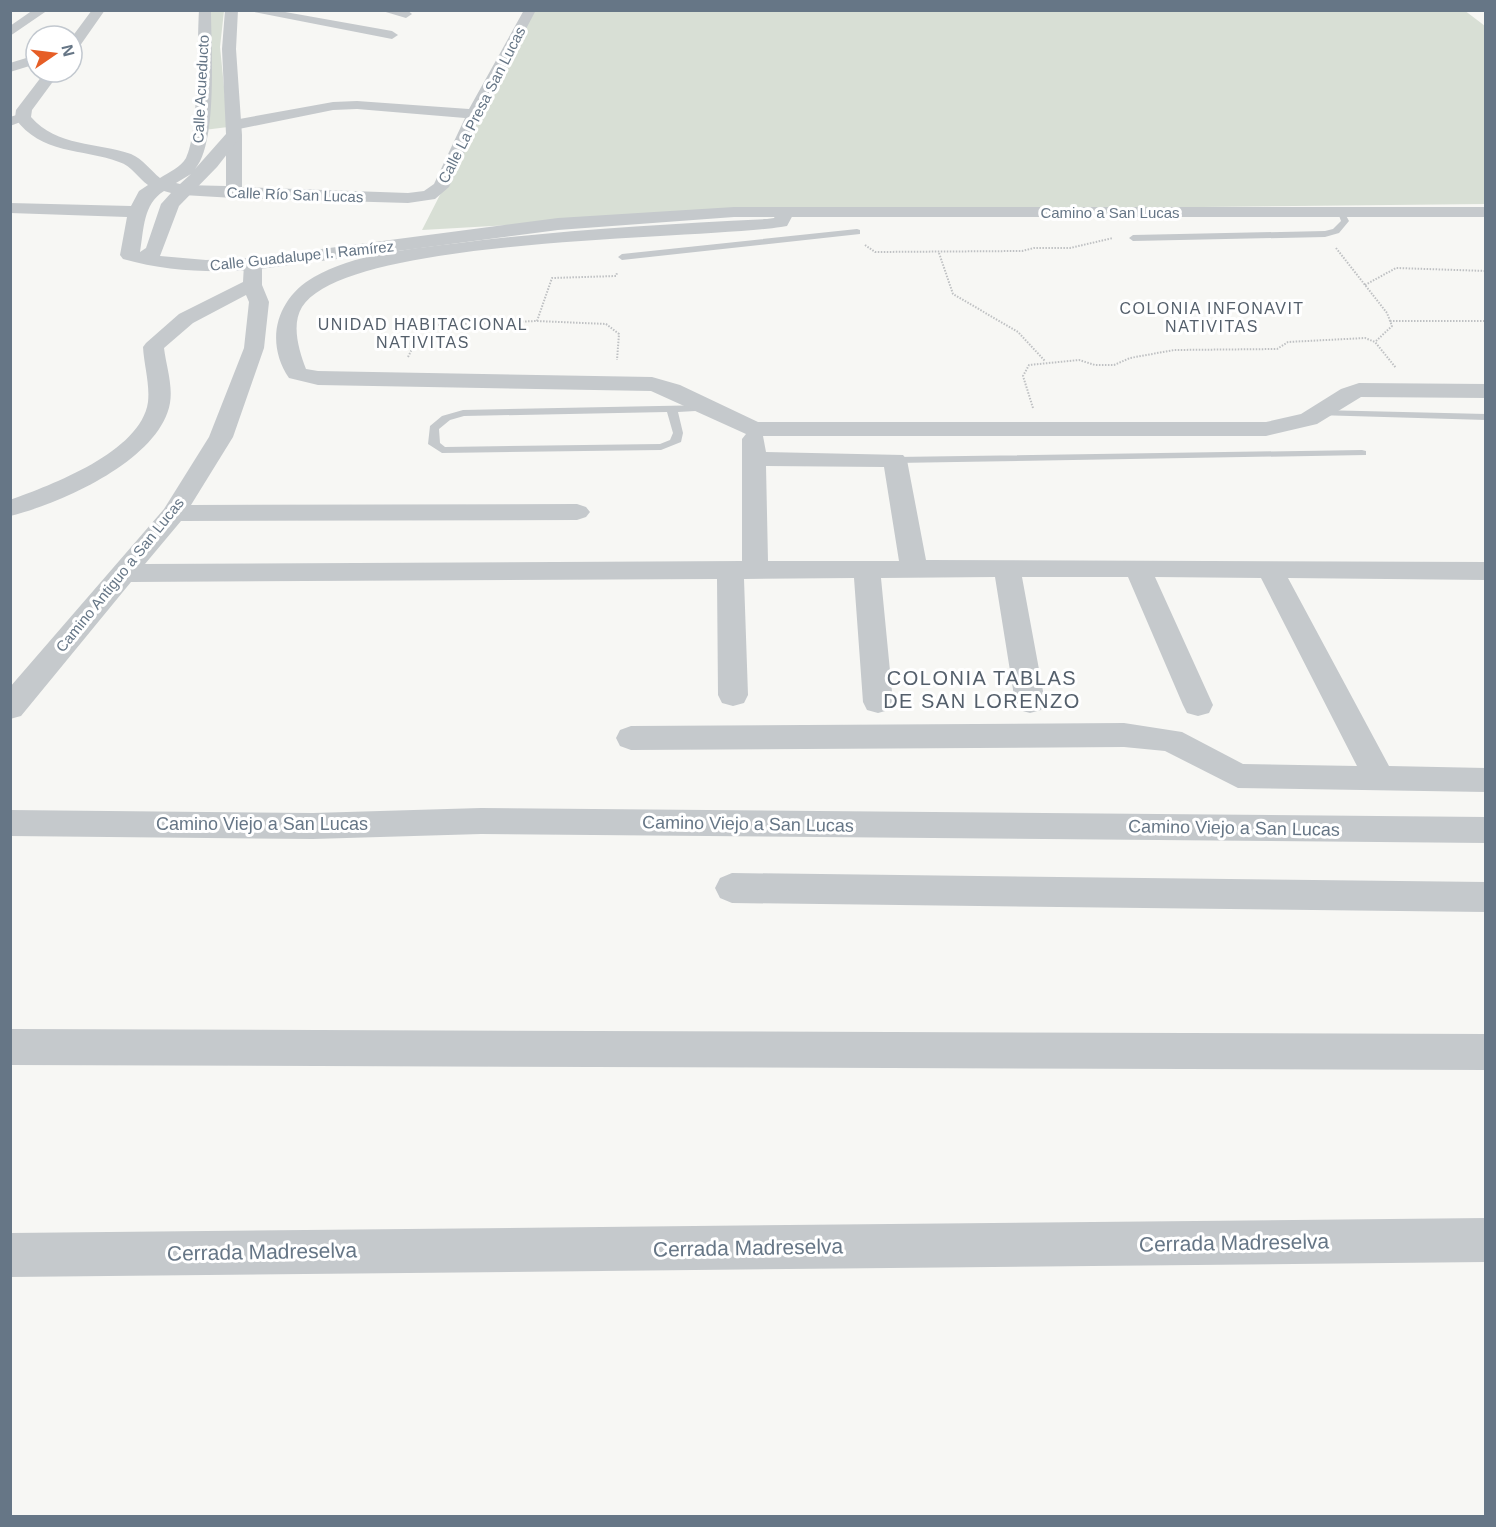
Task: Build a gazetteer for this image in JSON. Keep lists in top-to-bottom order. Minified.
{"streets":{"street":["Calle Acueducto","Calle La Presa San Lucas","Calle Río San Lucas","Camino a San Lucas","Calle Guadalupe I. Ramírez","Camino Antiguo a San Lucas","Camino Viejo a San Lucas","Cerrada Madreselva"]},"crossings":[["Calle Acueducto","Calle Río San Lucas"],["Calle Acueducto","Calle Guadalupe I. Ramírez"],["Calle La Presa San Lucas","Calle Río San Lucas"],["Camino a San Lucas","Calle Guadalupe I. Ramírez"],["Calle Guadalupe I. Ramírez","Camino Antiguo a San Lucas"]],"districts":["COLONIA INFONAVIT NATIVITAS","UNIDAD HABITACIONAL NATIVITAS","COLONIA TABLAS DE SAN LORENZO"],"north":"right"}
